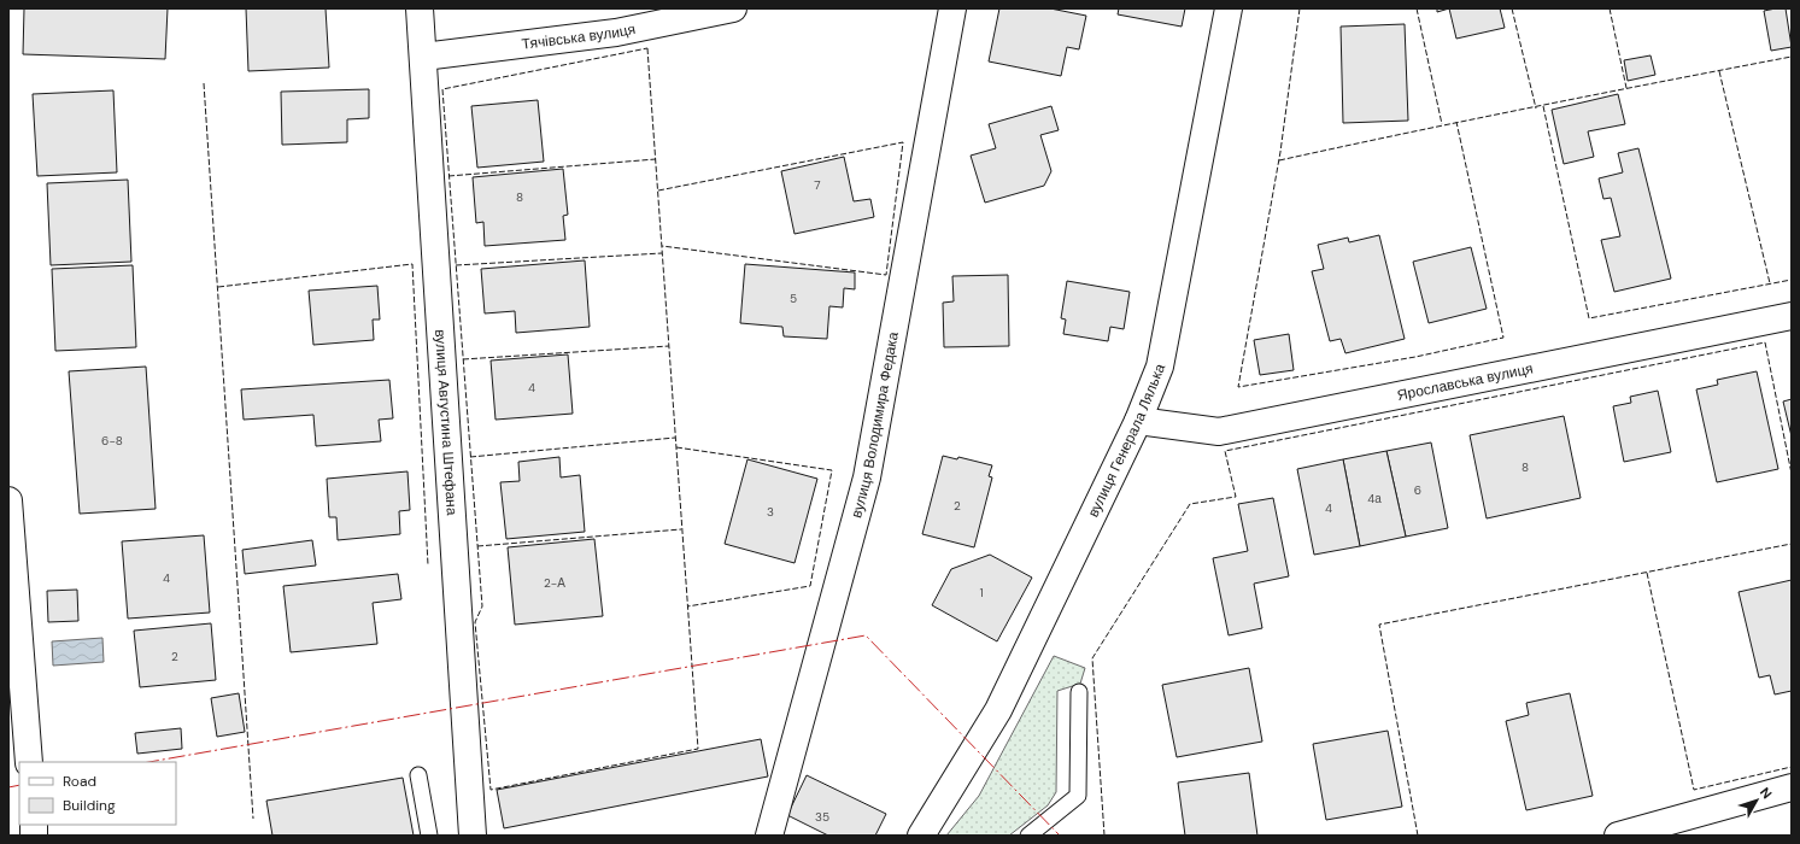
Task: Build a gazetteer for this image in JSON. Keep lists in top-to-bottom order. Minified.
{"streets":{"street":["Тячівська вулиця","Ярославська вулиця","вулиця Августина Штефана","вулиця Володимира Федака","вулиця Генерала Лялька"]},"crossings":[["Тячівська вулиця","вулиця Августина Штефана"],["Ярославська вулиця","вулиця Генерала Лялька"]],"house_numbers":["7","8","5","4","6-8","8","6","4а","2","4","3","4","2-А","1","2","35"],"legend":["Road","Building"],"north":"top right"}
